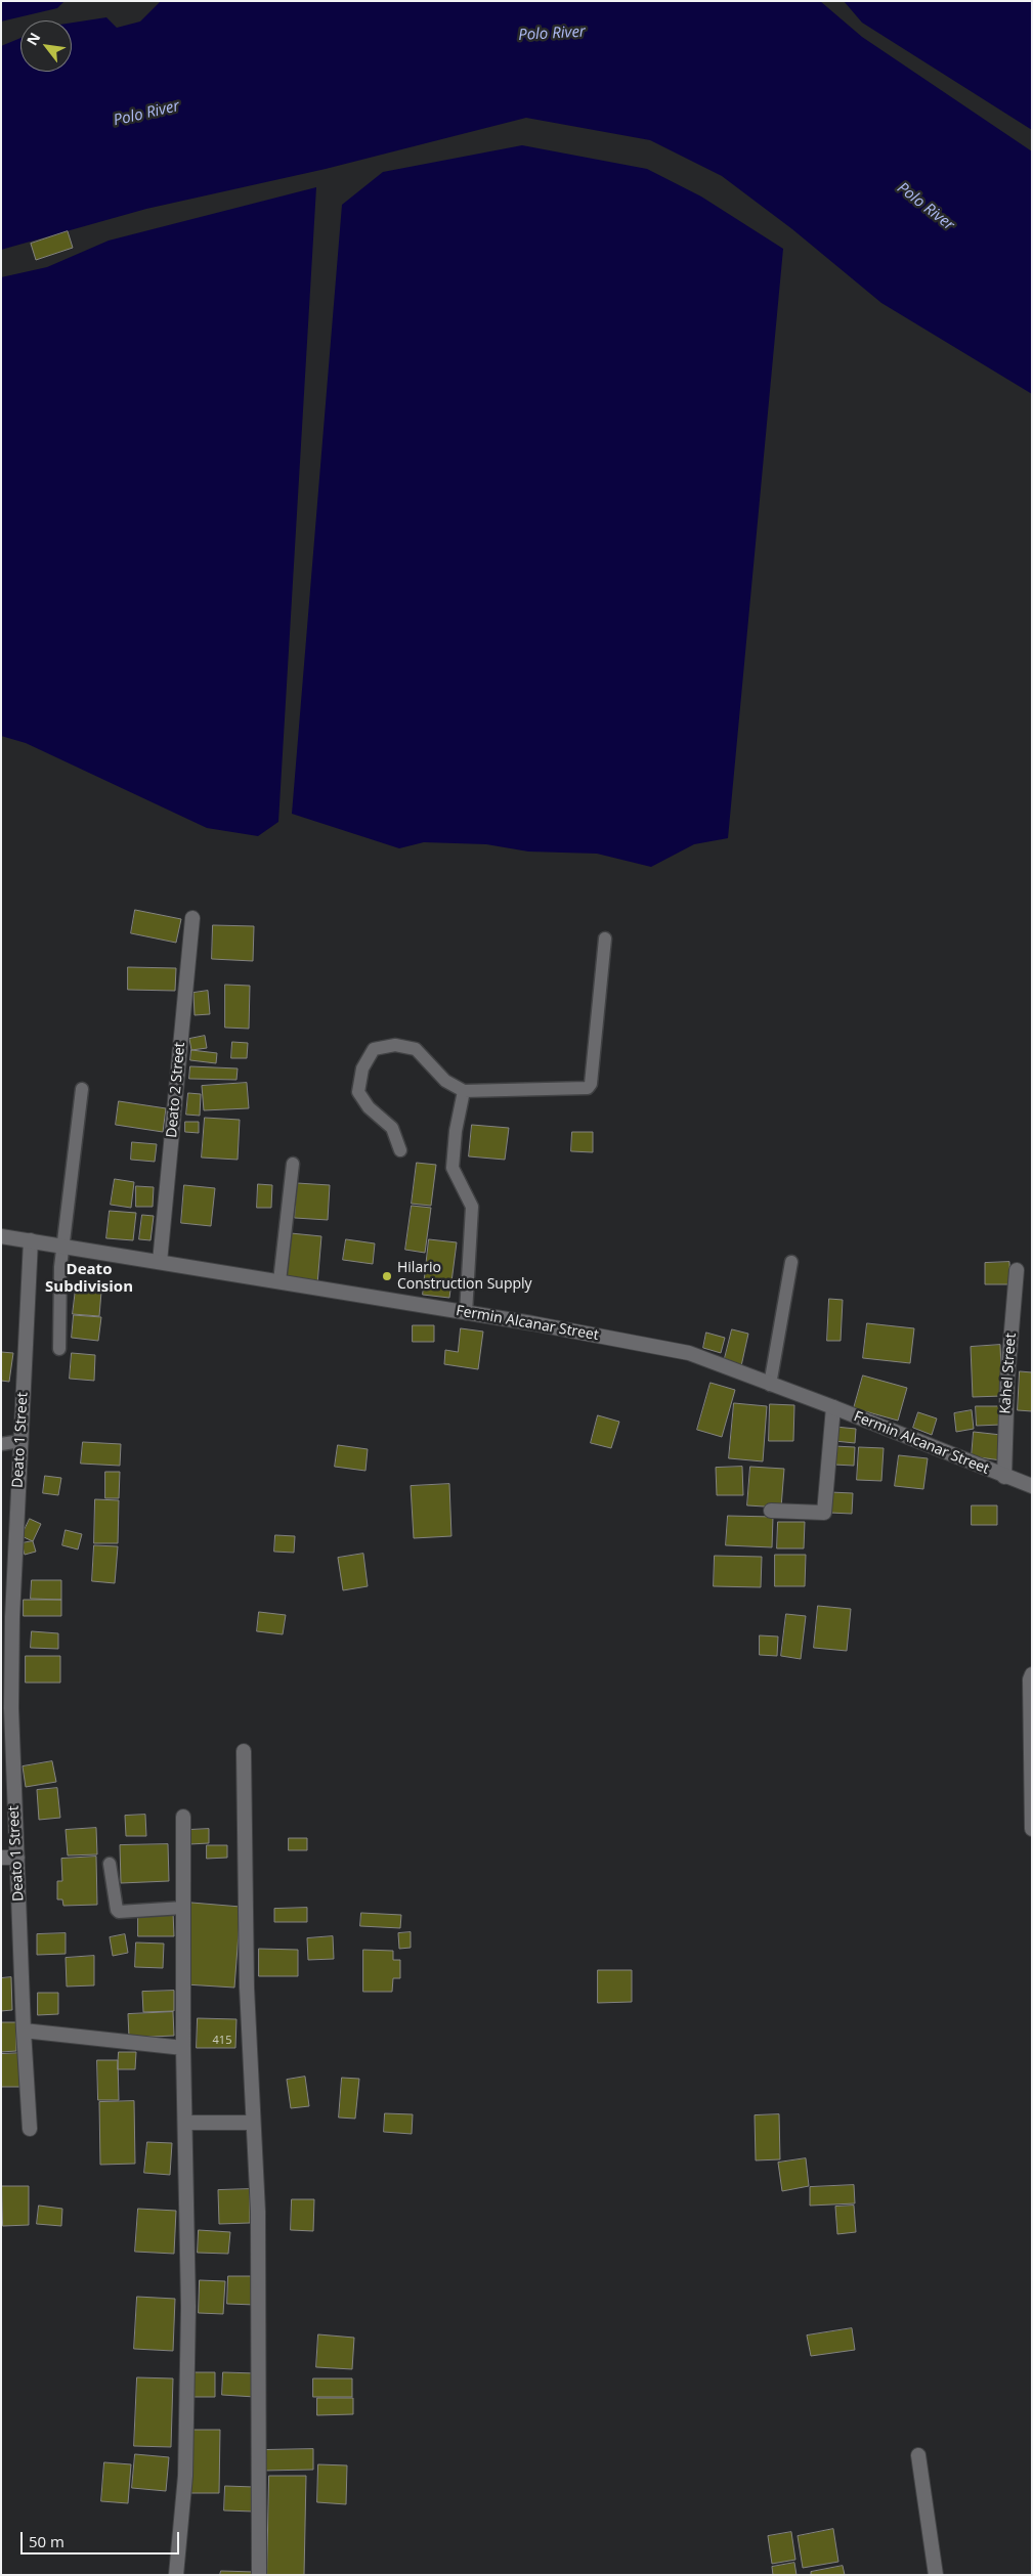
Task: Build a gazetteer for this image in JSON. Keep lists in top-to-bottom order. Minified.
{"streets":{"street":["Deato 2 Street","Fermin Alcanar Street","Kahel Street","Deato 1 Street"]},"crossings":[["Deato 2 Street","Fermin Alcanar Street"],["Fermin Alcanar Street","Kahel Street"],["Fermin Alcanar Street","Deato 1 Street"]],"districts":["Deato Subdivision"],"water":["Polo River"],"places":["Hilario Construction Supply"],"house_numbers":["415"],"scale_bar":"50 m","north":"top left"}
